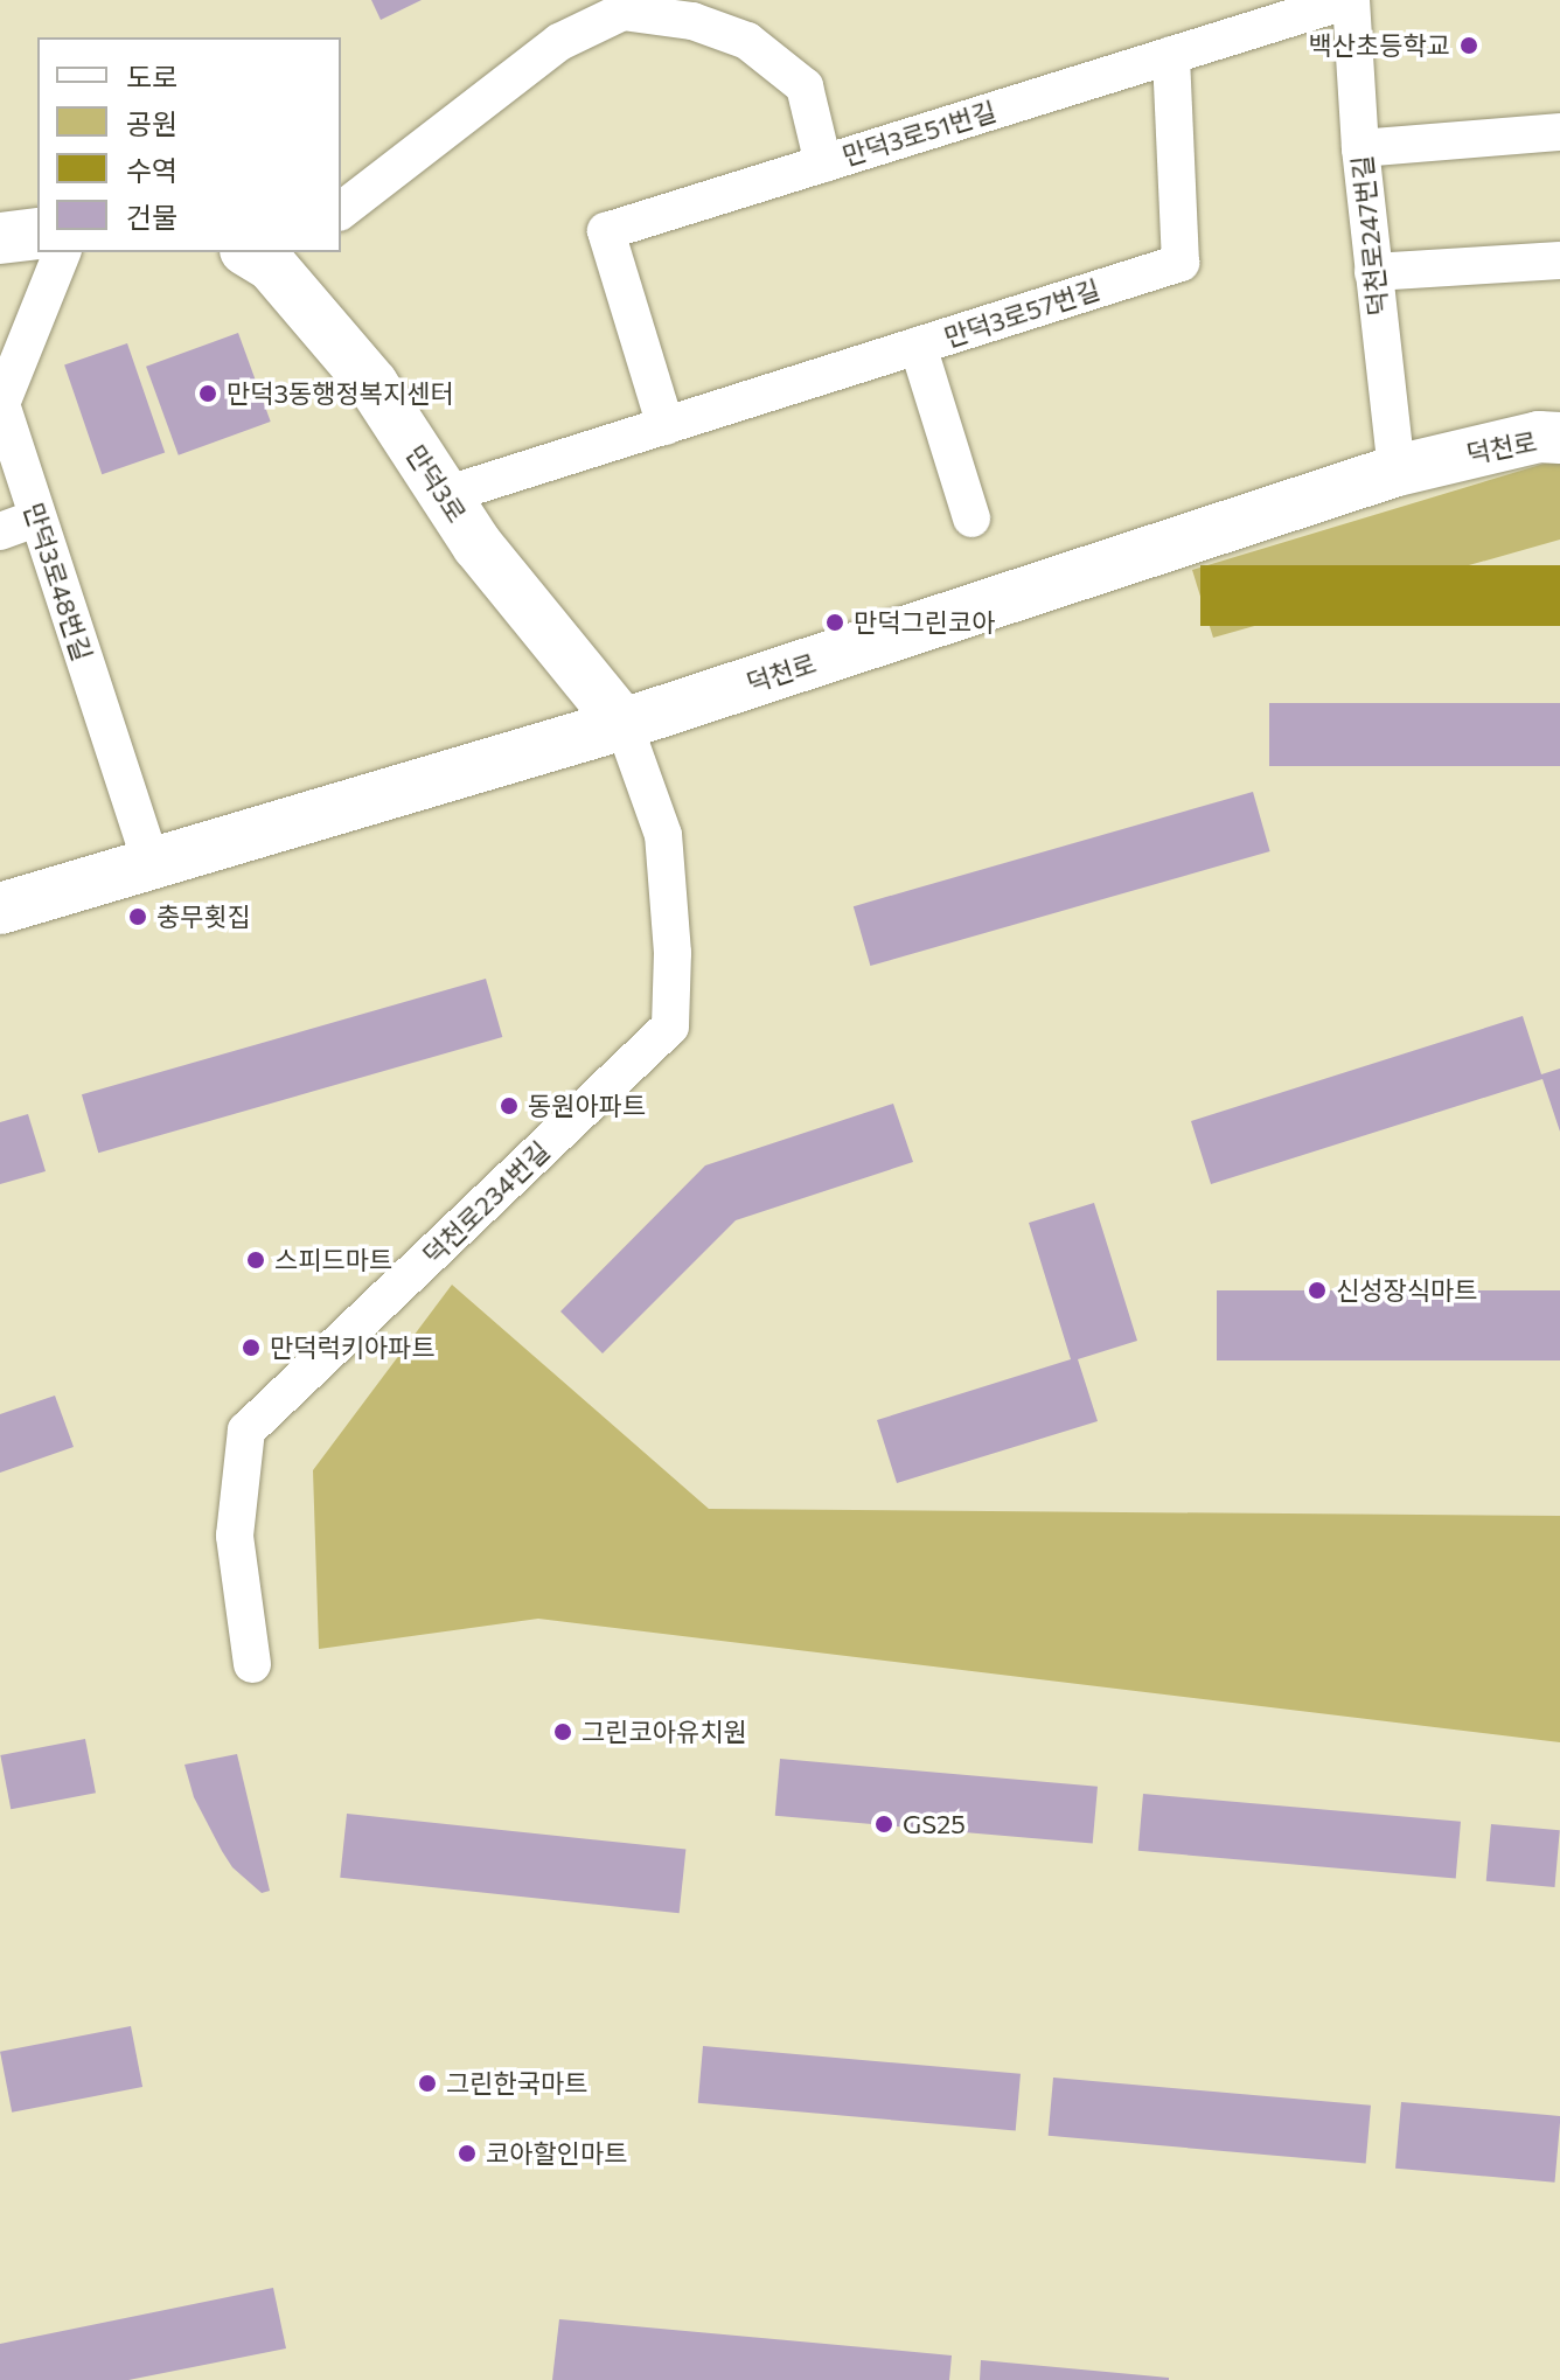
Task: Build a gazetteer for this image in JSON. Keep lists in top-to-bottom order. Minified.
{"streets":{"main road":["덕천로","만덕3로"],"street":["만덕3로51번길","덕천로247번길","만덕3로57번길","만덕3로48번길","덕천로234번길"]},"crossings":[["만덕3로51번길","덕천로247번길"],["만덕3로51번길","만덕3로57번길"],["덕천로247번길","덕천로"],["만덕3로57번길","만덕3로"],["덕천로","만덕3로"],["덕천로","만덕3로48번길"],["덕천로","덕천로234번길"],["만덕3로","덕천로234번길"]],"places":["백산초등학교","만덕3동행정복지센터","만덕그린코아","충무횟집","동원아파트","스피드마트","신성장식마트","만덕럭키아파트","그린코아유치원","GS25","그린한국마트","코아할인마트"],"legend":["도로","공원","수역","건물"]}
